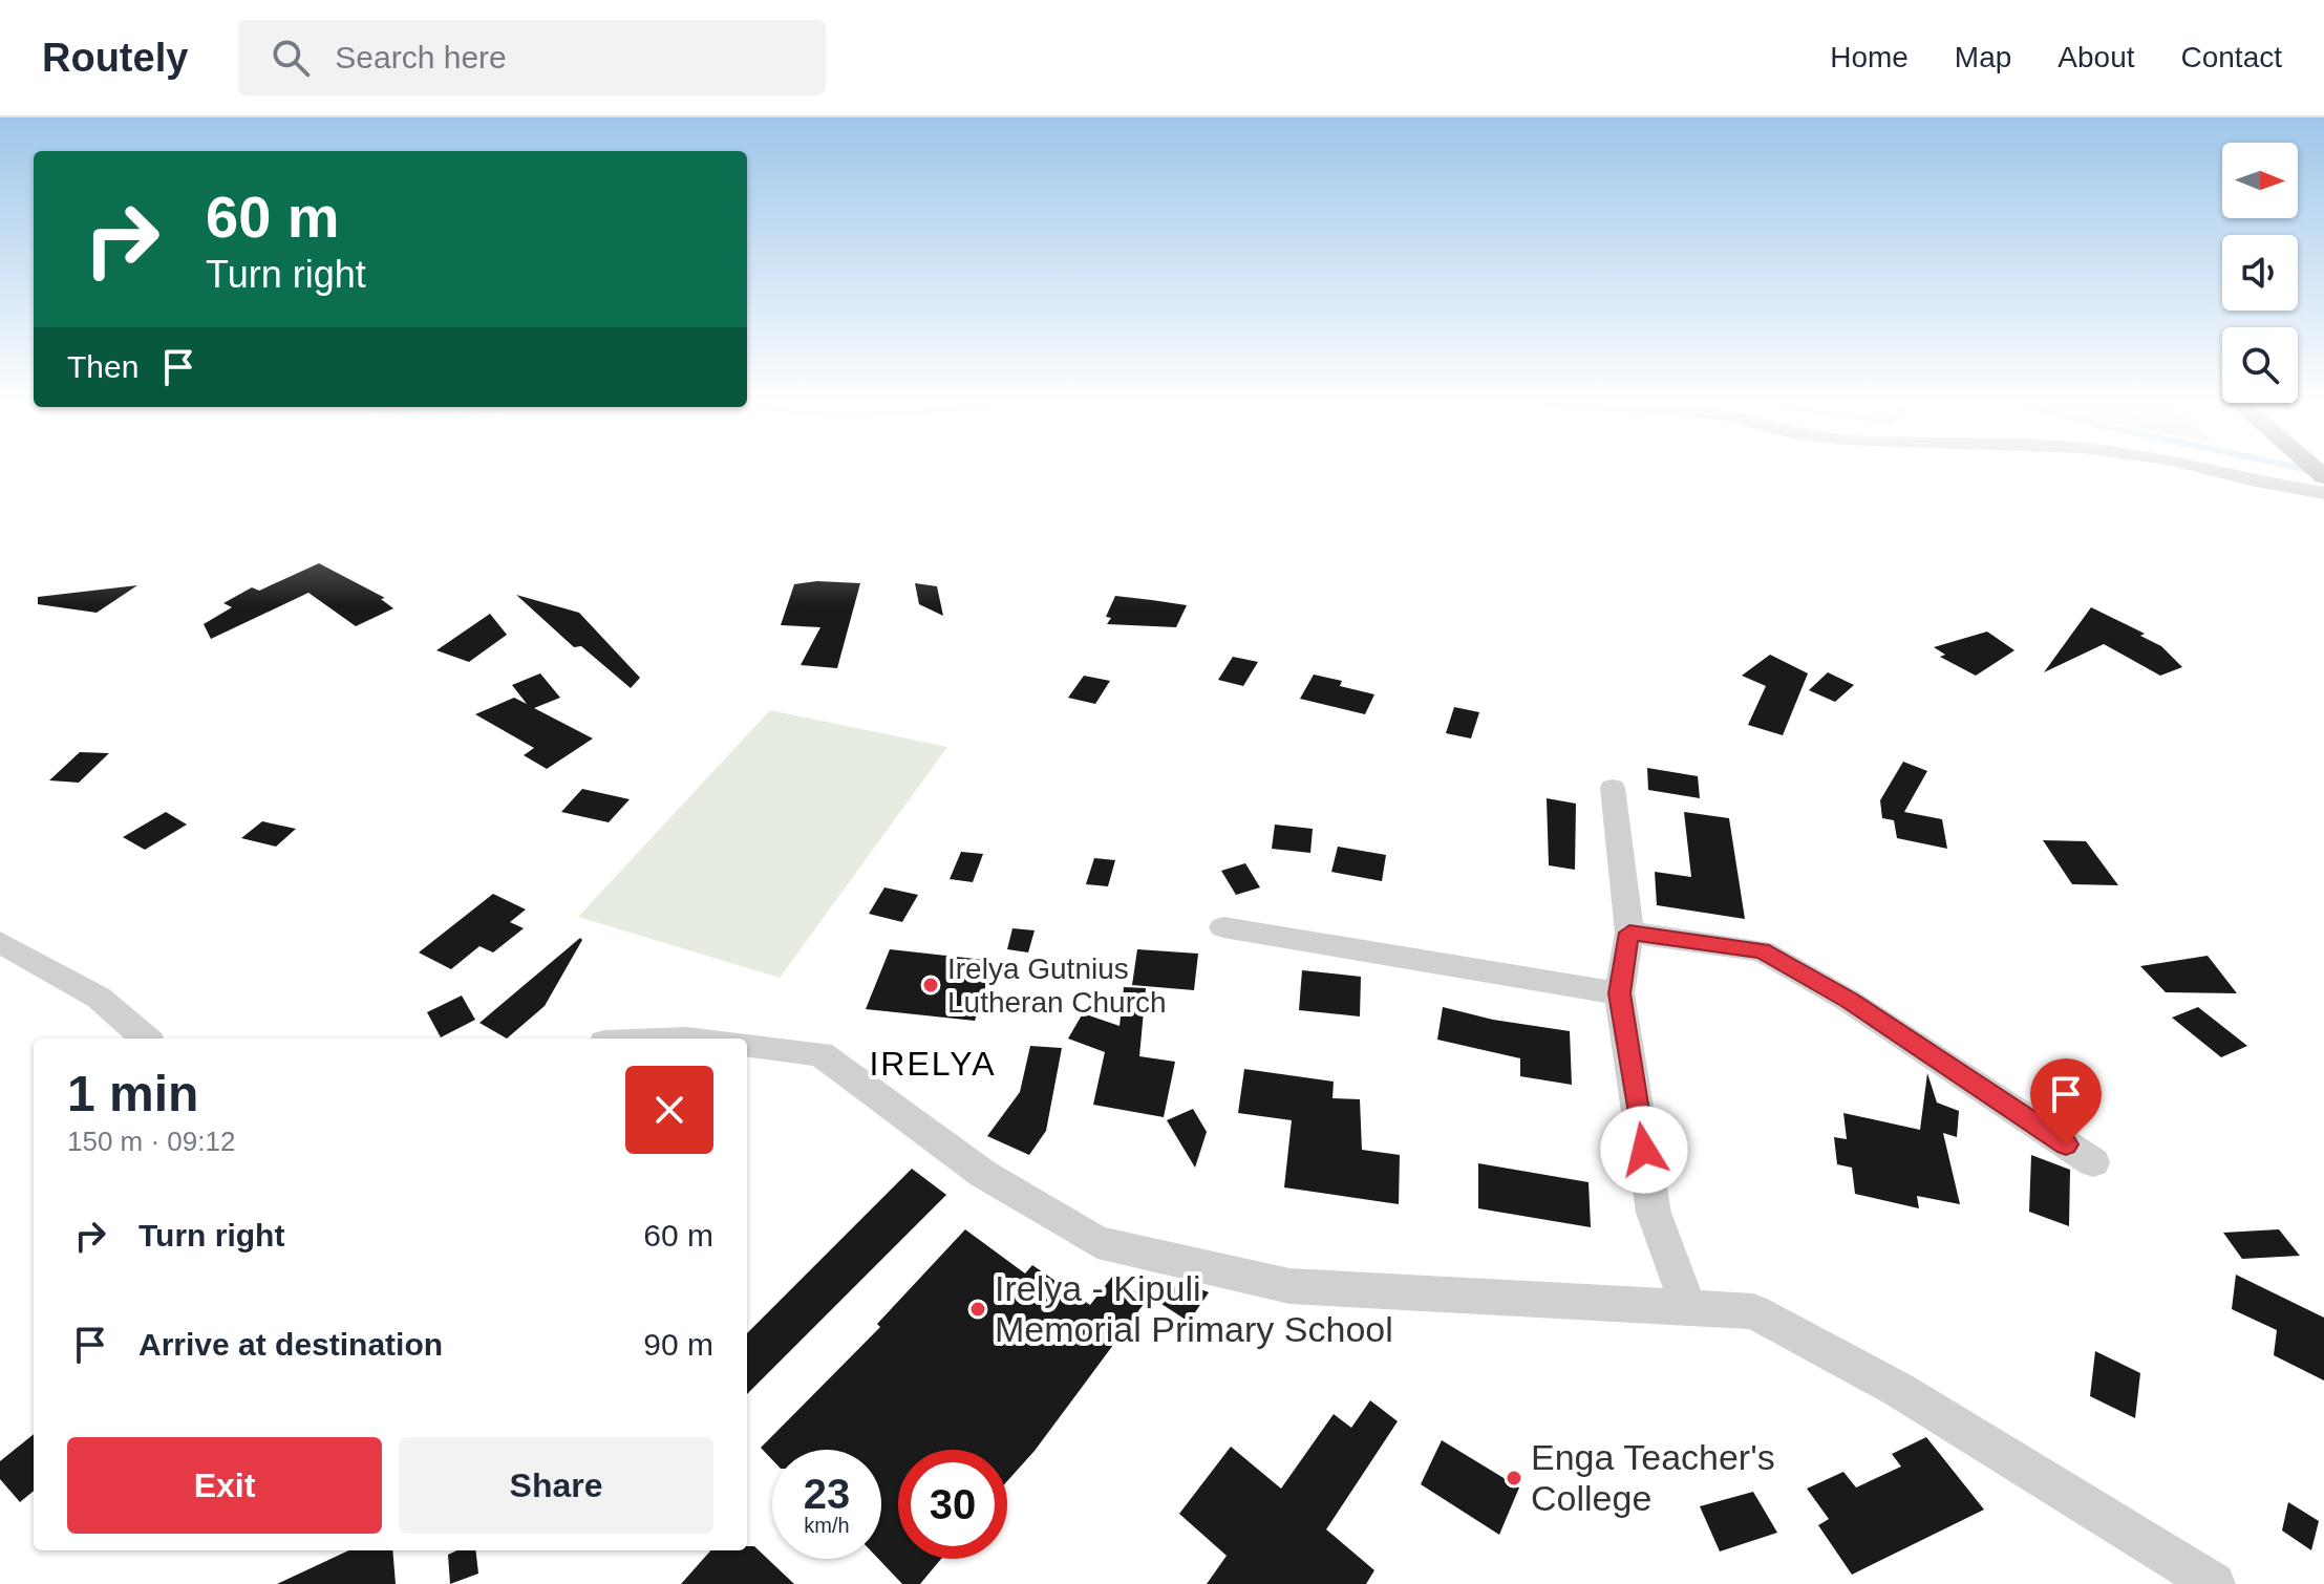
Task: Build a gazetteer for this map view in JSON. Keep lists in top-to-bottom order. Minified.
{"districts":["IRELYA"],"places":["Irelya Gutnius Lutheran Church","Irelya - Kipuli Memorial Primary School","Enga Teacher's College"],"north":"right","page":{"header":"Routely","search":"Search here","nav":["Home","Map","About","Contact"],"turn":["60 m","Turn right"],"then":"Then","heading":["1 min","150 m · 09:12"],"list":[{"name":"Turn right","value":"60 m"},{"name":"Arrive at destination","value":"90 m"}],"buttons":["Exit","Share"],"speed":"23 km/h","limit":"30"}}
